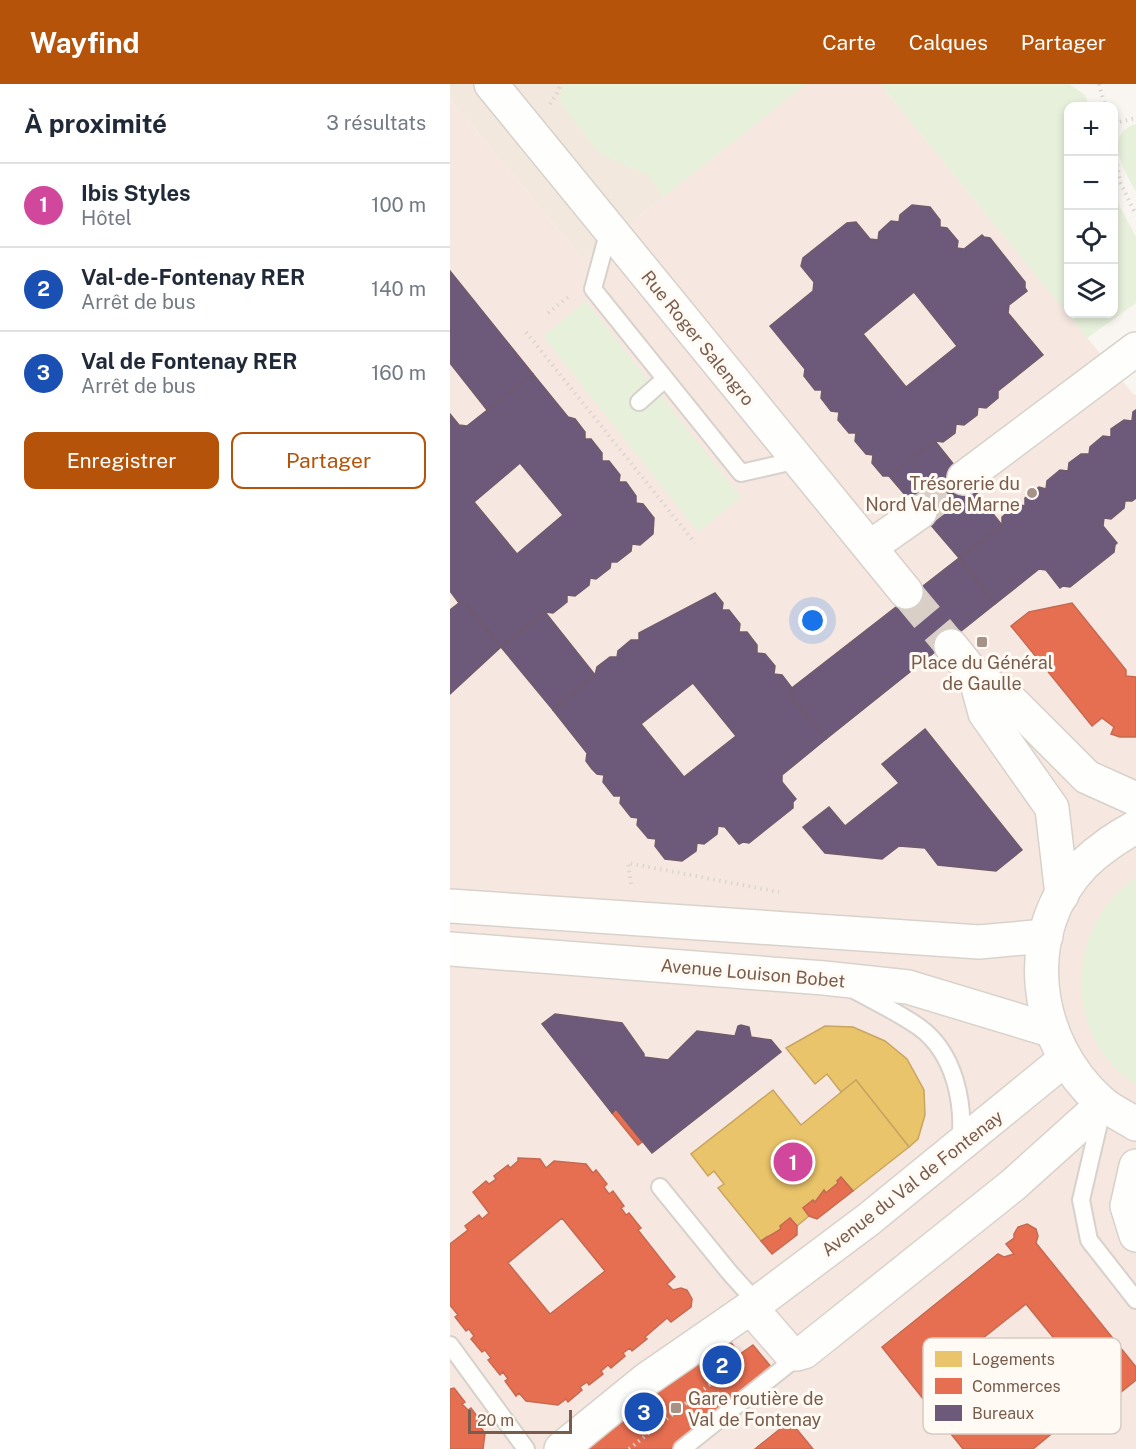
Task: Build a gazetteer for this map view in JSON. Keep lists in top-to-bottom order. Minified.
{"streets":{"street":["Rue Roger Salengro","Avenue Louison Bobet","Avenue du Val de Fontenay"]},"places":{"other":["Trésorerie du Nord Val de Marne"],"transit":["Place du Général de Gaulle","Gare routière de Val de Fontenay"]},"legend":["Logements","Commerces","Bureaux"],"scale_bar":"20 m","page":{"header":"Wayfind","nav":["Carte","Calques","Partager"],"heading":["À proximité","3 résultats"],"map_buttons":["+","−"],"list":[{"mark":"1","name":"Ibis Styles","note":"Hôtel","value":"100 m"},{"mark":"2","name":"Val-de-Fontenay RER","note":"Arrêt de bus","value":"140 m"},{"mark":"3","name":"Val de Fontenay RER","note":"Arrêt de bus","value":"160 m"}],"buttons":["Enregistrer","Partager"],"pins":["1","2","3"],"scale":"20 m"}}
